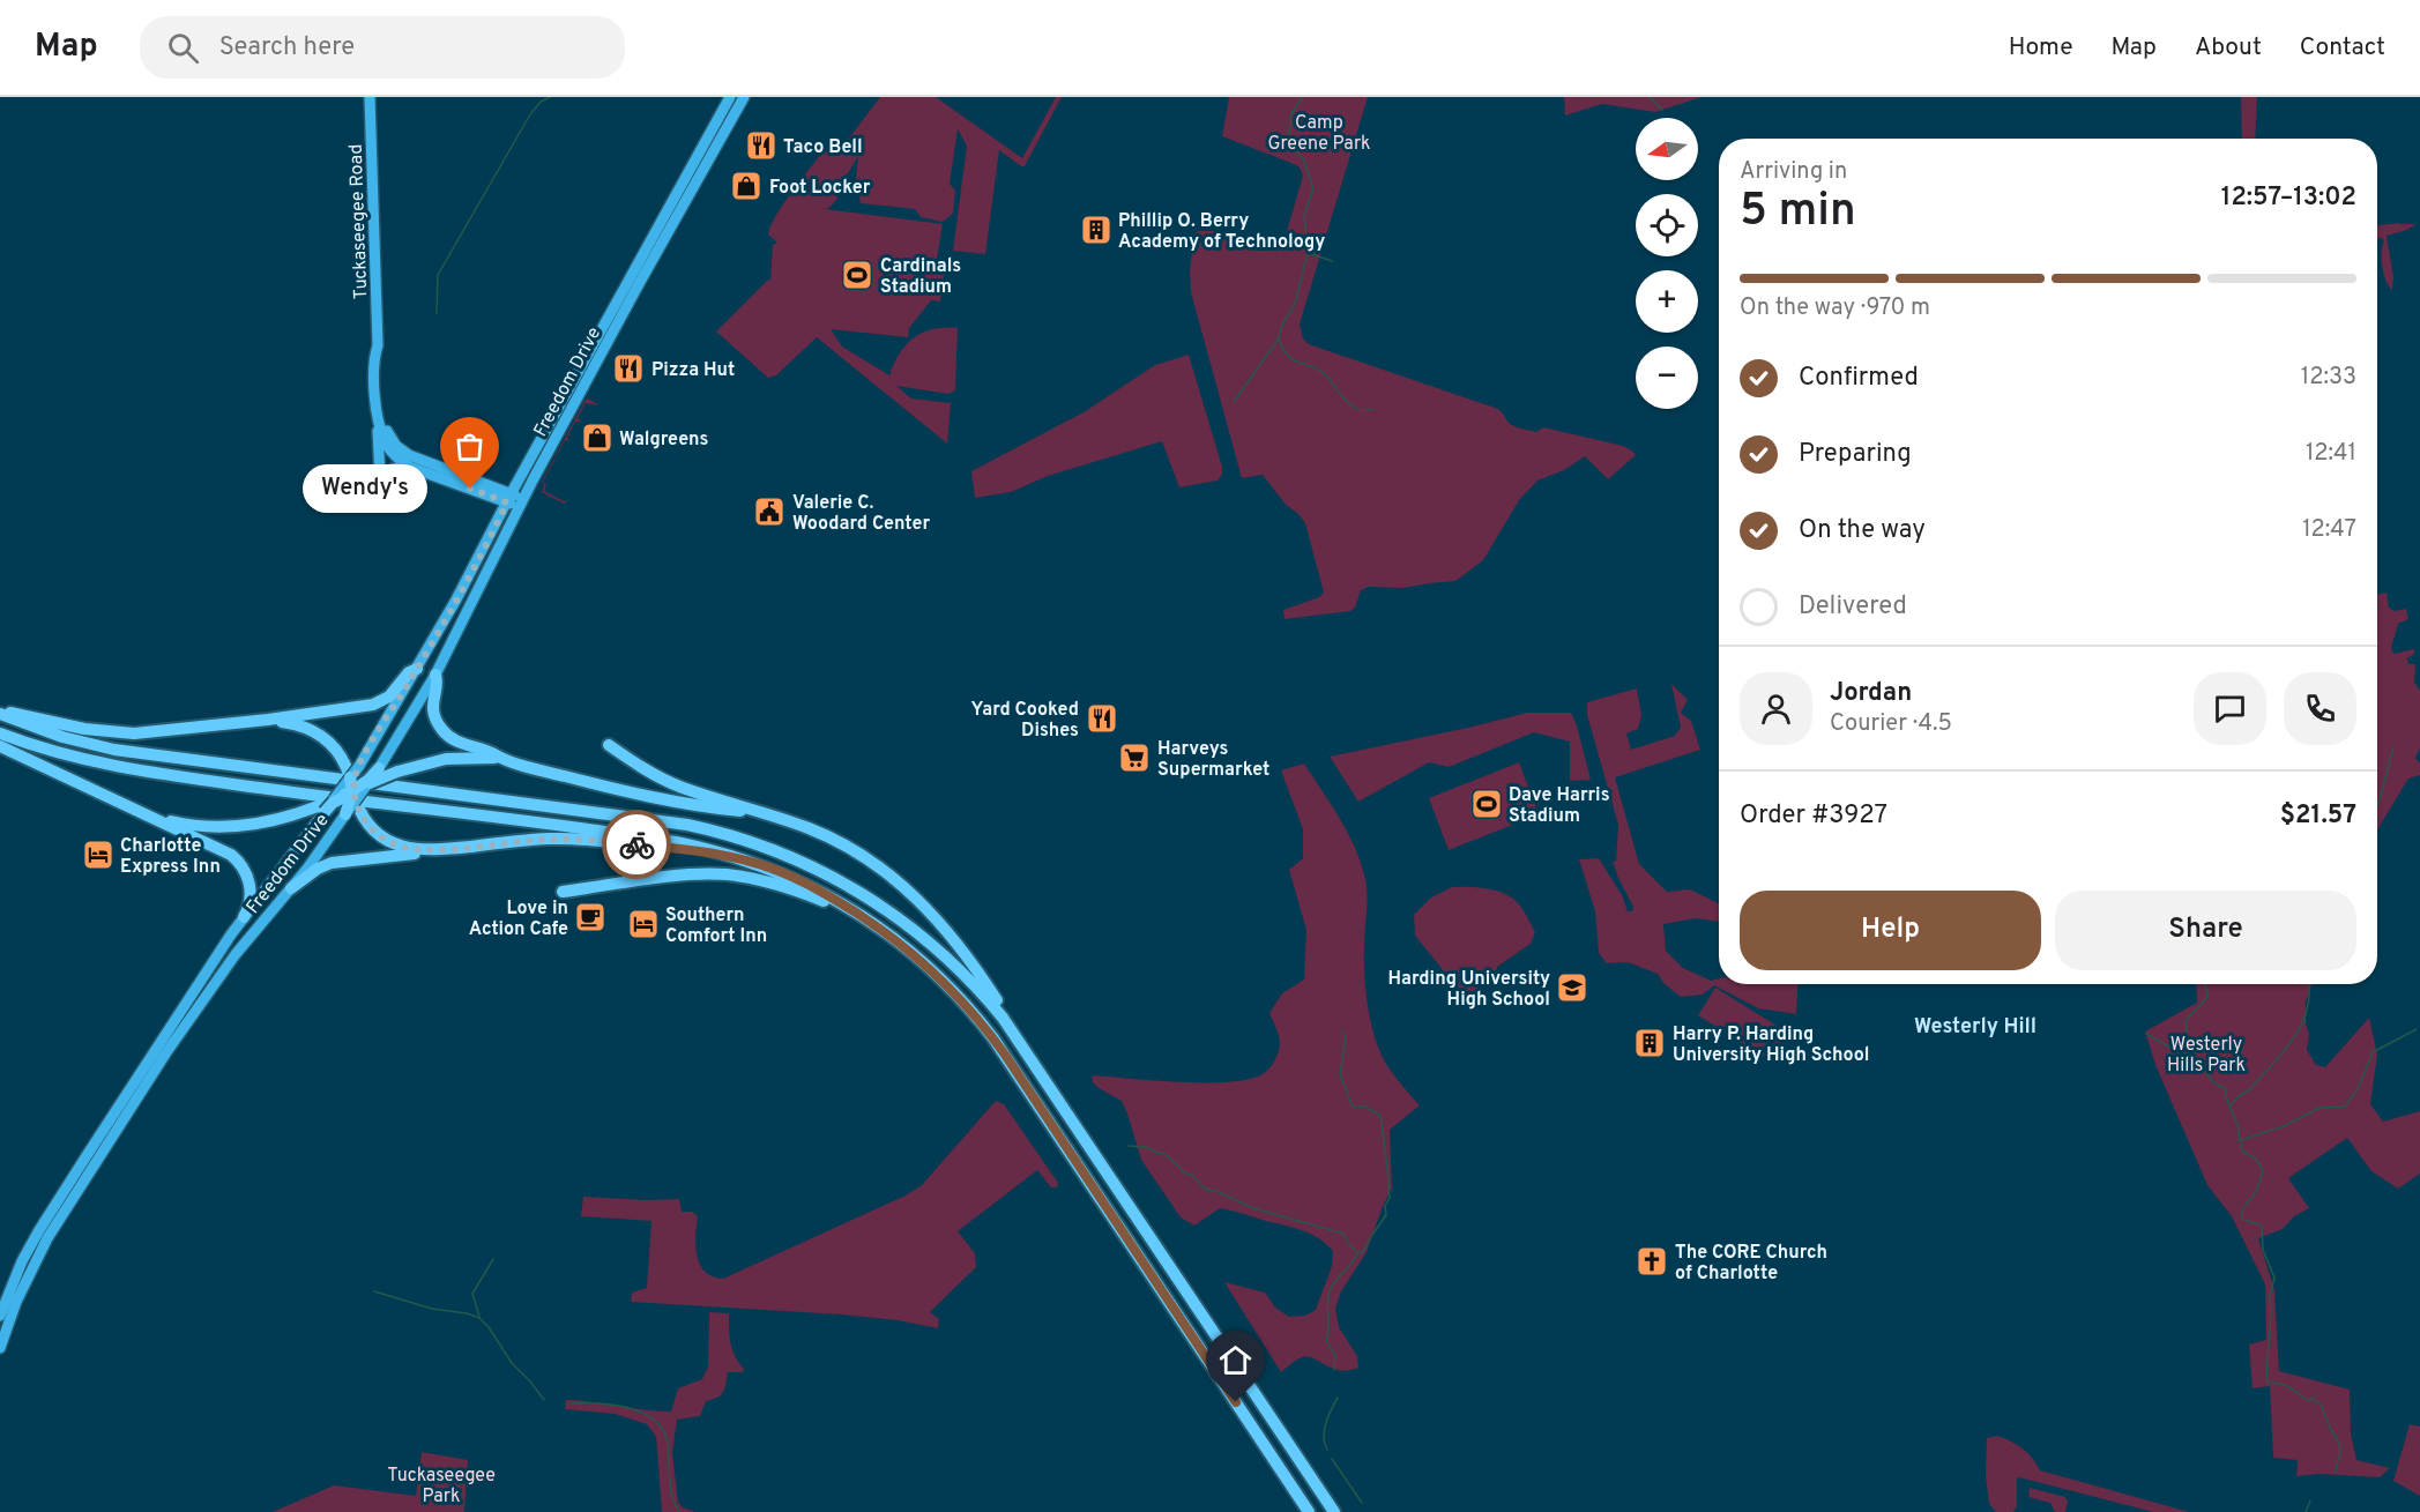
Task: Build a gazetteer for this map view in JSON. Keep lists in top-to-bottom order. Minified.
{"streets":{"main road":["Tuckaseegee Road","Freedom Drive"]},"crossings":[["Tuckaseegee Road","Freedom Drive"]],"districts":["Westerly Hill"],"parks":["Camp Greene Park","Westerly Hills Park","Tuckaseegee Park"],"places":{"restaurant":["Taco Bell","Pizza Hut","Yard Cooked Dishes"],"shop":["Foot Locker","Walgreens"],"building":["Phillip O. Berry Academy of Technology","Harry P. Harding University High School"],"sports":["Cardinals Stadium","Dave Harris Stadium"],"other":["Wendy's"],"public building":["Valerie C. Woodard Center"],"supermarket":["Harveys Supermarket"],"hotel":["Charlotte Express Inn","Southern Comfort Inn"],"cafe":["Love in Action Cafe"],"school or university":["Harding University High School"],"church":["The CORE Church of Charlotte"]},"north":"left","page":{"header":"Map","search":"Search here","nav":["Home","Map","About","Contact"],"map_buttons":["+","−"],"heading":["5 min","Arriving in","12:57–13:02"],"panel":["Jordan","Courier · 4.5","Order #3927","$21.57"],"bar":"On the way · 970 m","list":[["Confirmed","12:33"],["Preparing","12:41"],["On the way","12:47"],"Delivered"],"bubble":"Wendy's","buttons":["Help","Share"]}}
